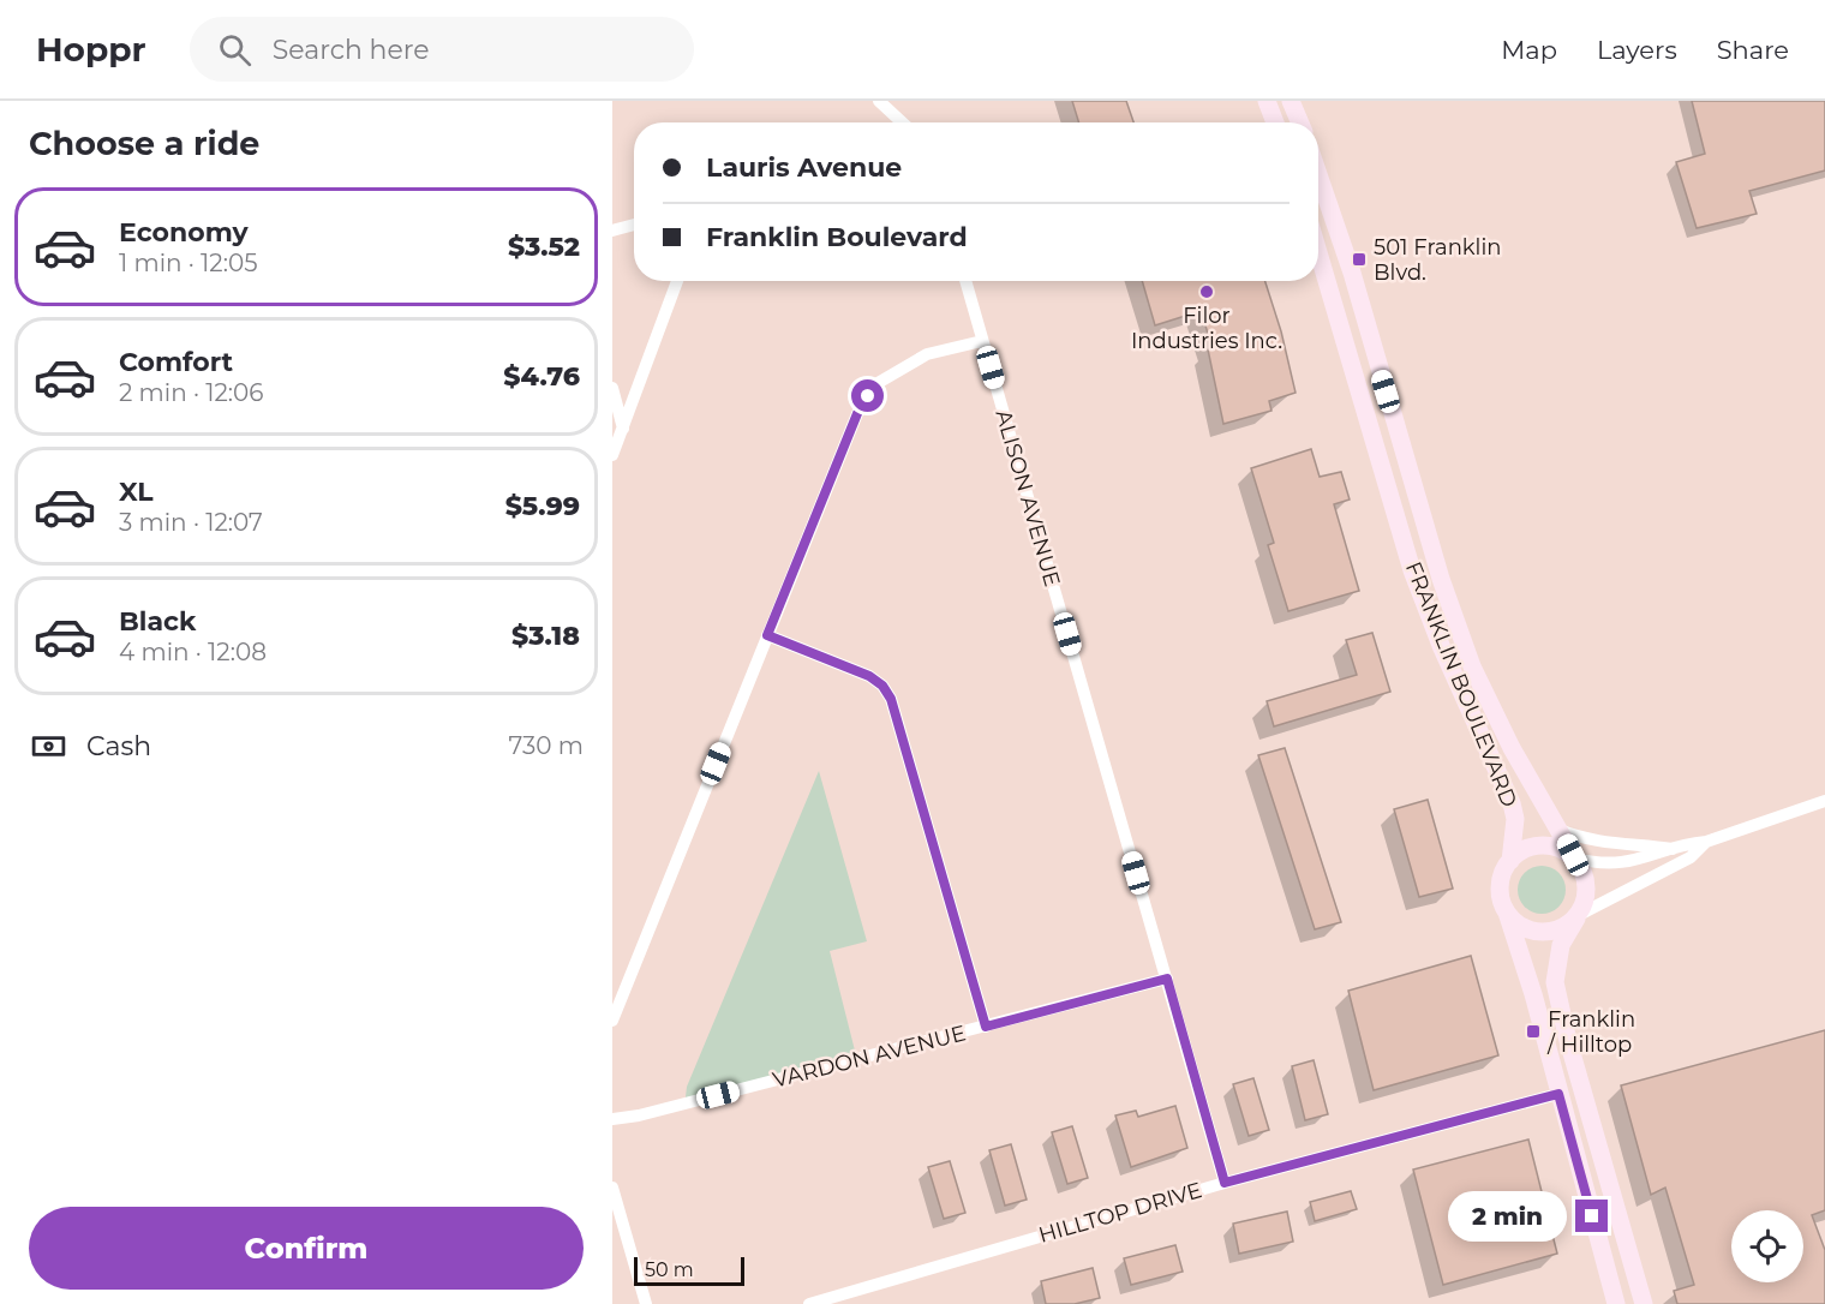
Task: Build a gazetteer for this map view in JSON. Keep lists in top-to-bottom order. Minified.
{"streets":{"main road":["FRANKLIN BOULEVARD"],"street":["ALISON AVENUE","VARDON AVENUE","HILLTOP DRIVE"]},"crossings":[["ALISON AVENUE","VARDON AVENUE"],["ALISON AVENUE","HILLTOP DRIVE"]],"places":{"transit":["501 Franklin Blvd.","Franklin / Hilltop"],"other":["Filor Industries Inc."]},"scale_bar":"50 m","page":{"header":"Hoppr","search":"Search here","nav":["Map","Layers","Share"],"heading":"Choose a ride","banner":["Lauris Avenue","Franklin Boulevard"],"list":[{"name":"Economy","note":"1 min · 12:05","value":"$3.52"},{"name":"Comfort","note":"2 min · 12:06","value":"$4.76"},{"name":"XL","note":"3 min · 12:07","value":"$5.99"},{"name":"Black","note":"4 min · 12:08","value":"$3.18"}],"pay":["Cash","730 m"],"bubble":"2 min","buttons":"Confirm","scale":"50 m"}}
